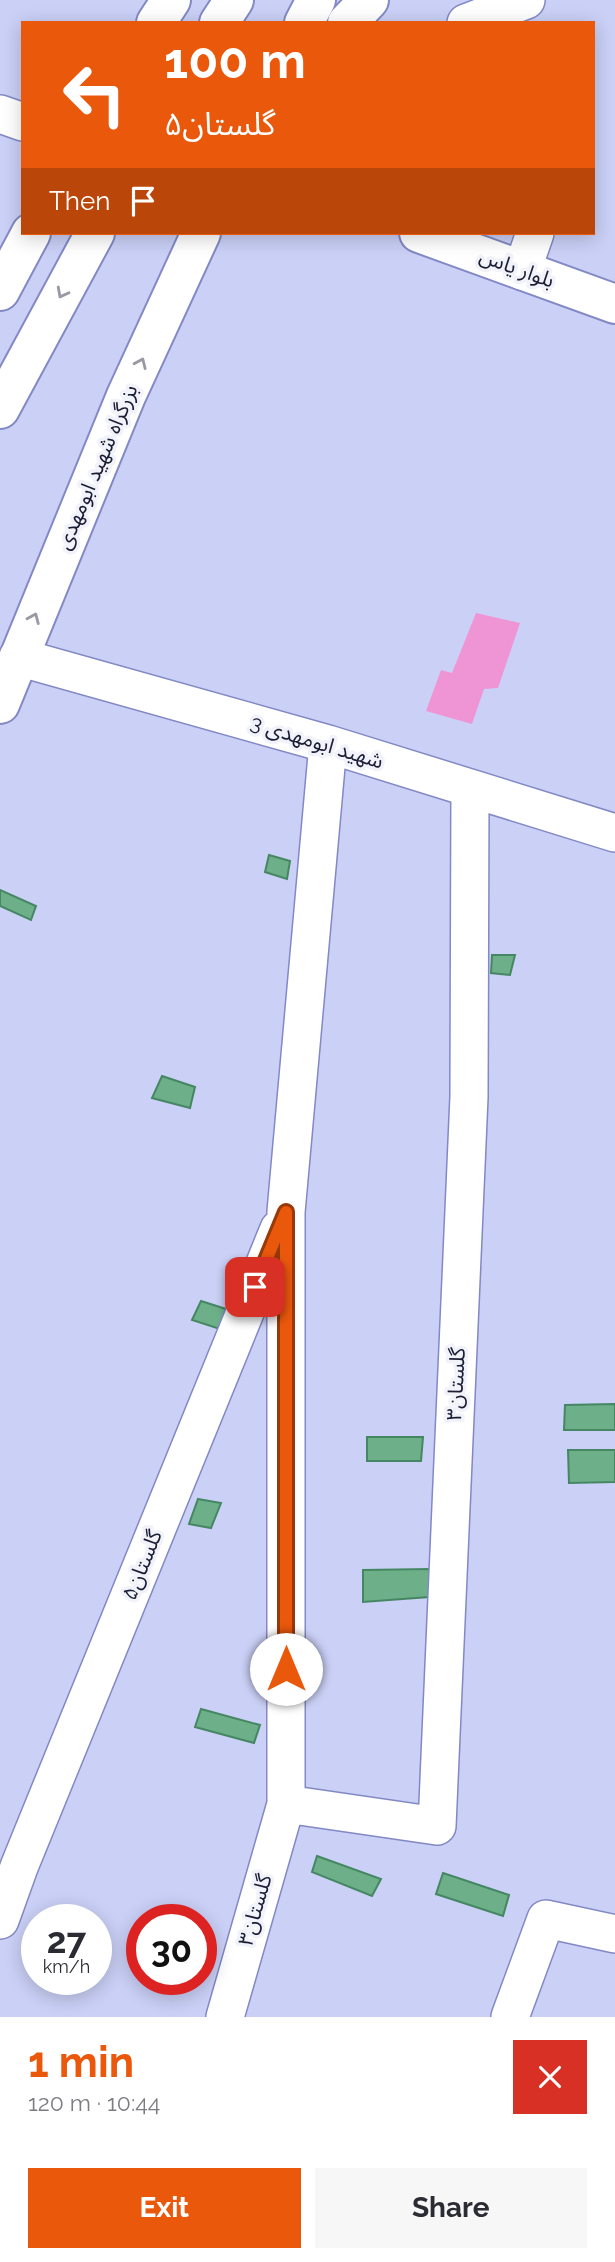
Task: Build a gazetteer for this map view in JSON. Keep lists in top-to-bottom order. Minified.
{"streets":{"main road":["بلوار یاس","بزرگراه شهید ابومهدی"],"street":["شهید ابومهدی 3","گلستان۳","گلستان۵"]},"crossings":[["بزرگراه شهید ابومهدی","شهید ابومهدی 3"],["شهید ابومهدی 3","گلستان۳"],["گلستان۳","گلستان۵"]],"page":{"turn":["100 m","گلستان۵"],"then":"Then","speed":"27 km/h","limit":"30","heading":["1 min","120 m · 10:44"],"buttons":["Exit","Share"]}}
